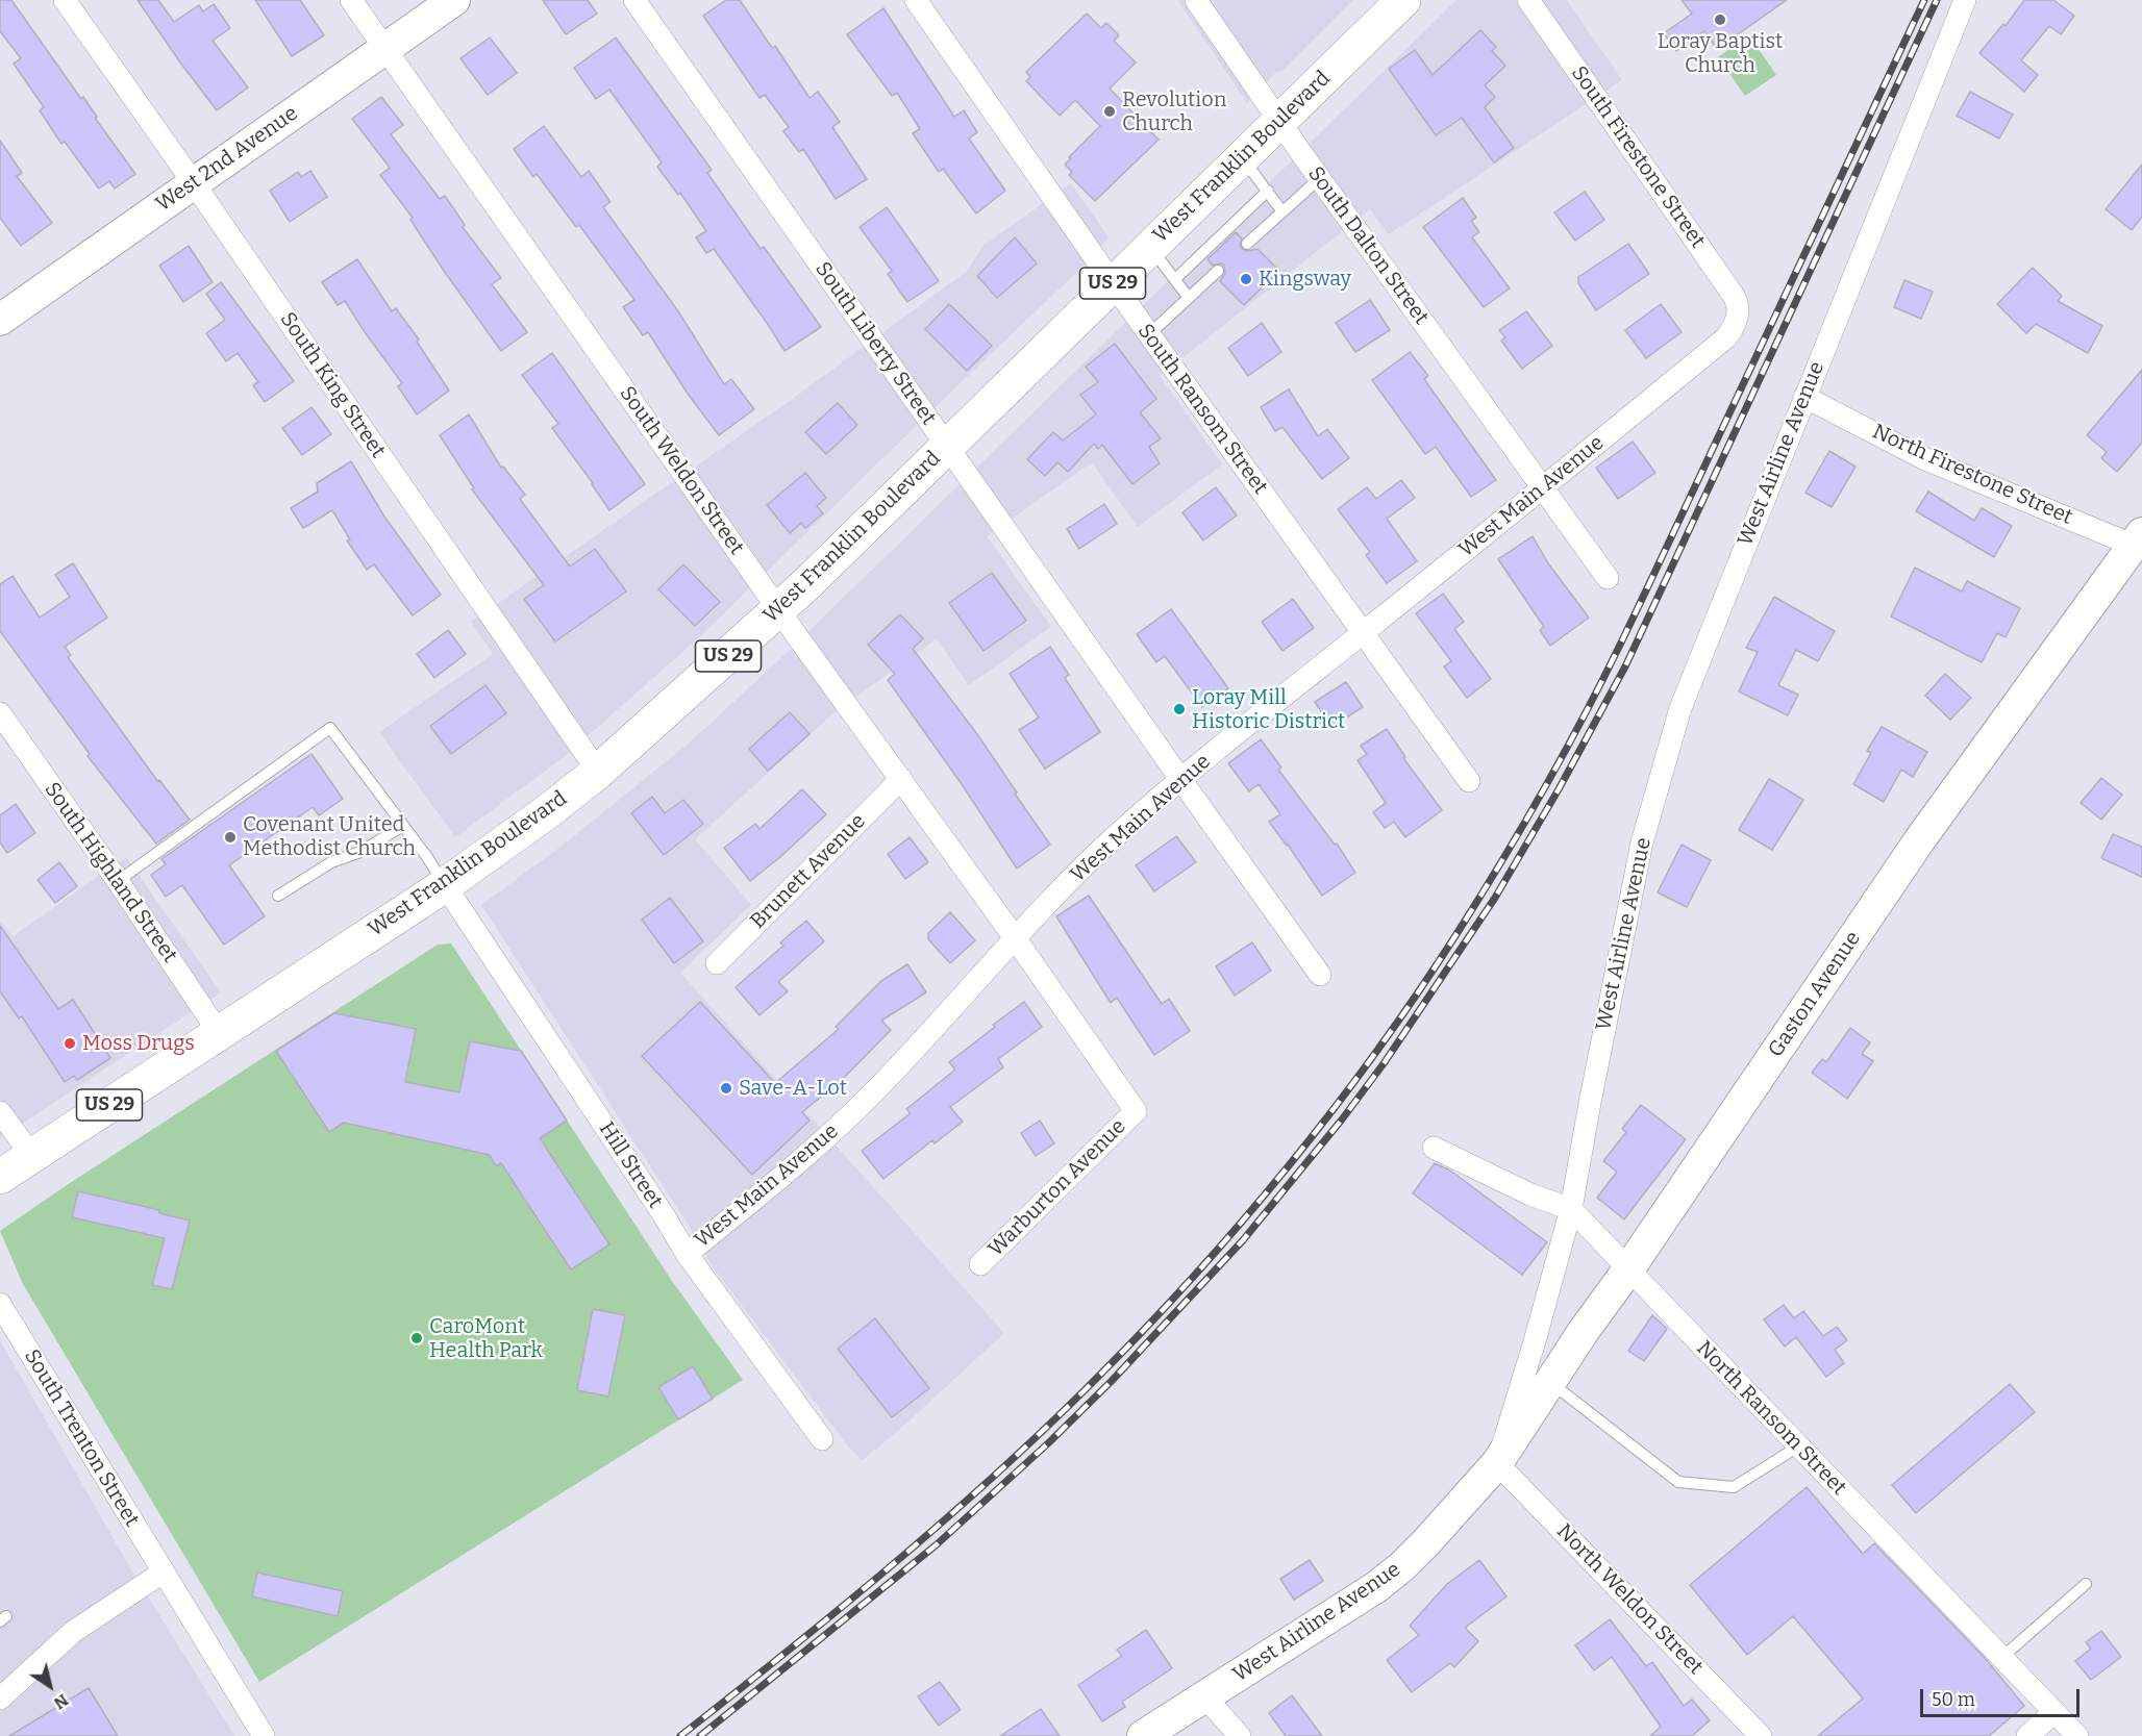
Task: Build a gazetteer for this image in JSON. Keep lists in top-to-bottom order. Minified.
{"streets":{"main road":["West Franklin Boulevard","West 2nd Avenue","US 29","West Airline Avenue","Gaston Avenue"],"street":["South Firestone Street","South Dalton Street","South Liberty Street","South King Street","South Ransom Street","South Weldon Street","North Firestone Street","West Main Avenue","Brunett Avenue","South Highland Street","Hill Street","Warburton Avenue","North Ransom Street","South Trenton Street","North Weldon Street"]},"crossings":[["West Franklin Boulevard","South Dalton Street"],["West Franklin Boulevard","South Liberty Street"],["West Franklin Boulevard","South King Street"],["West Franklin Boulevard","South Ransom Street"],["West Franklin Boulevard","South Weldon Street"],["West Franklin Boulevard","South Highland Street"],["West Franklin Boulevard","Hill Street"],["South Firestone Street","West Main Avenue"],["West 2nd Avenue","South King Street"],["West 2nd Avenue","South Weldon Street"],["South Dalton Street","West Main Avenue"],["South Liberty Street","West Main Avenue"],["South Ransom Street","West Main Avenue"],["West Airline Avenue","North Firestone Street"],["West Airline Avenue","Gaston Avenue"],["West Airline Avenue","North Ransom Street"],["West Airline Avenue","North Weldon Street"],["South Weldon Street","West Main Avenue"],["South Weldon Street","Brunett Avenue"],["South Weldon Street","Warburton Avenue"],["North Firestone Street","Gaston Avenue"],["West Main Avenue","Hill Street"],["West Main Avenue","Warburton Avenue"],["Gaston Avenue","North Ransom Street"],["Gaston Avenue","North Weldon Street"]],"places":["Loray Baptist Church","Revolution Church","Kingsway","Loray Mill Historic District","Covenant United Methodist Church","Moss Drugs","Save-A-Lot","CaroMont Health Park"],"scale_bar":"50 m","north":"bottom right"}
